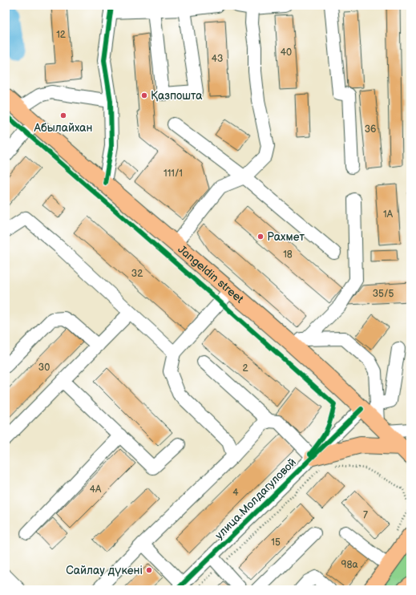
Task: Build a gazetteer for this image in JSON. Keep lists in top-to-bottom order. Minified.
{"streets":{"main road":["Jangeldin street"],"street":["улица Молдагуловой"]},"crossings":[["Jangeldin street","улица Молдагуловой"]],"places":["Қазпошта","Абылайхан","Рахмет","Сайлау дүкені"],"house_numbers":["12","40","43","36","111/1","1А","18","32","35/5","30","2","4А","4","7","15","98а"]}
